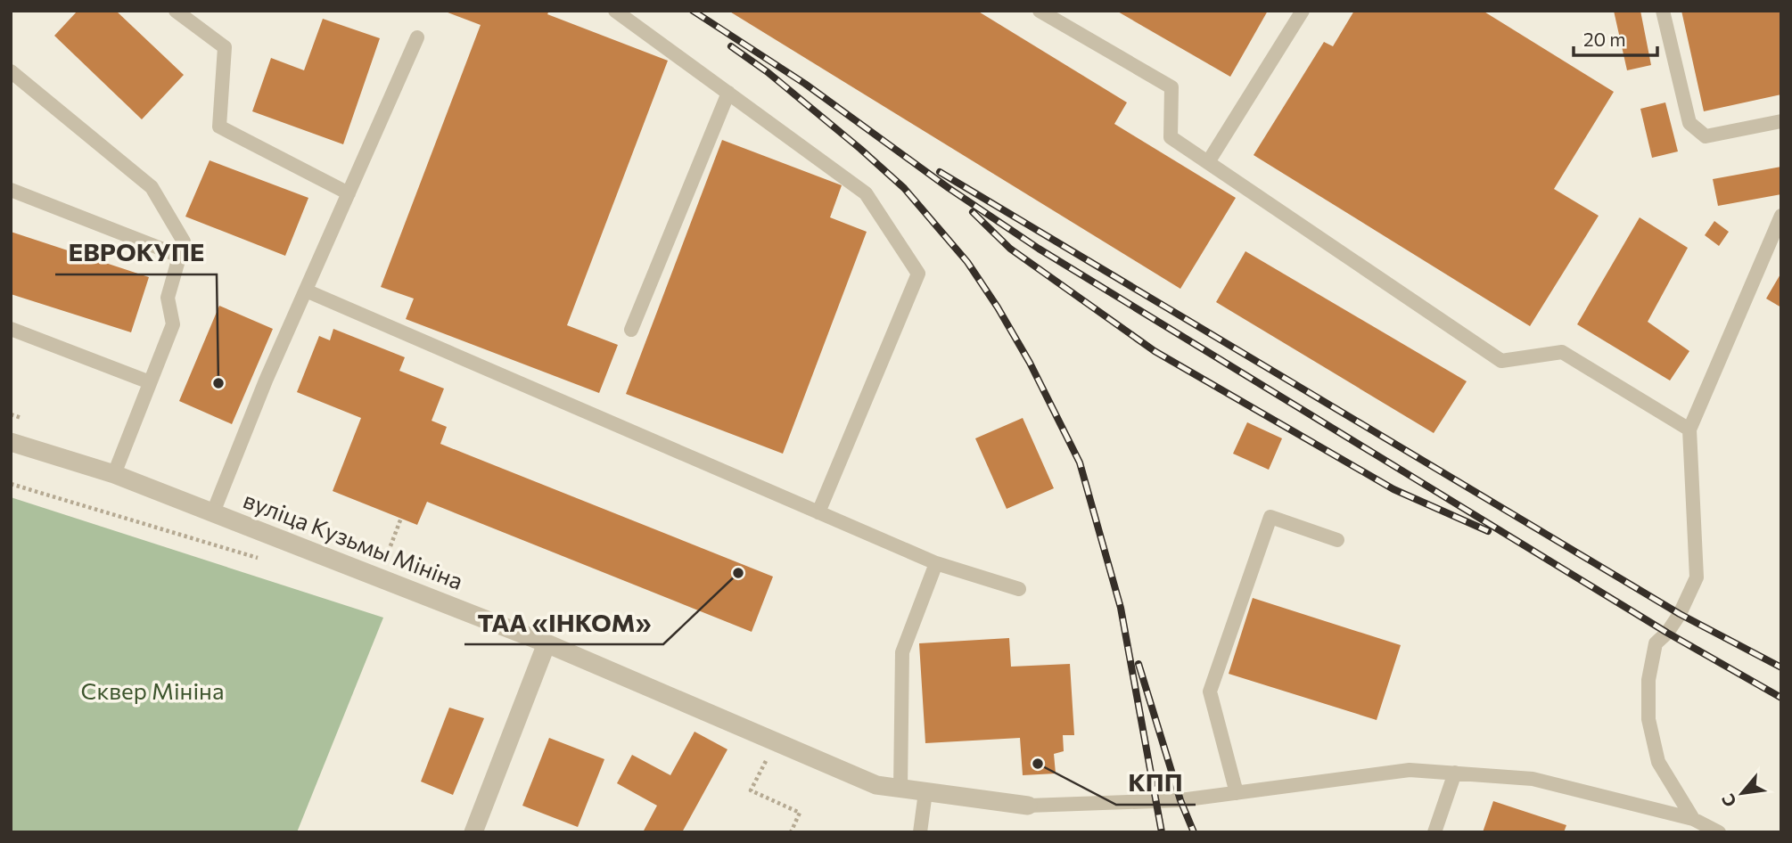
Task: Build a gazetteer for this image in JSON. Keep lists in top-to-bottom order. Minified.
{"streets":{"street":["вуліца Кузьмы Мініна"]},"parks":["Сквер Мініна"],"places":["ЕВРОКУПЕ","ТАА «ІНКОМ»","КПП"],"scale_bar":"20 m","north":"bottom left"}
